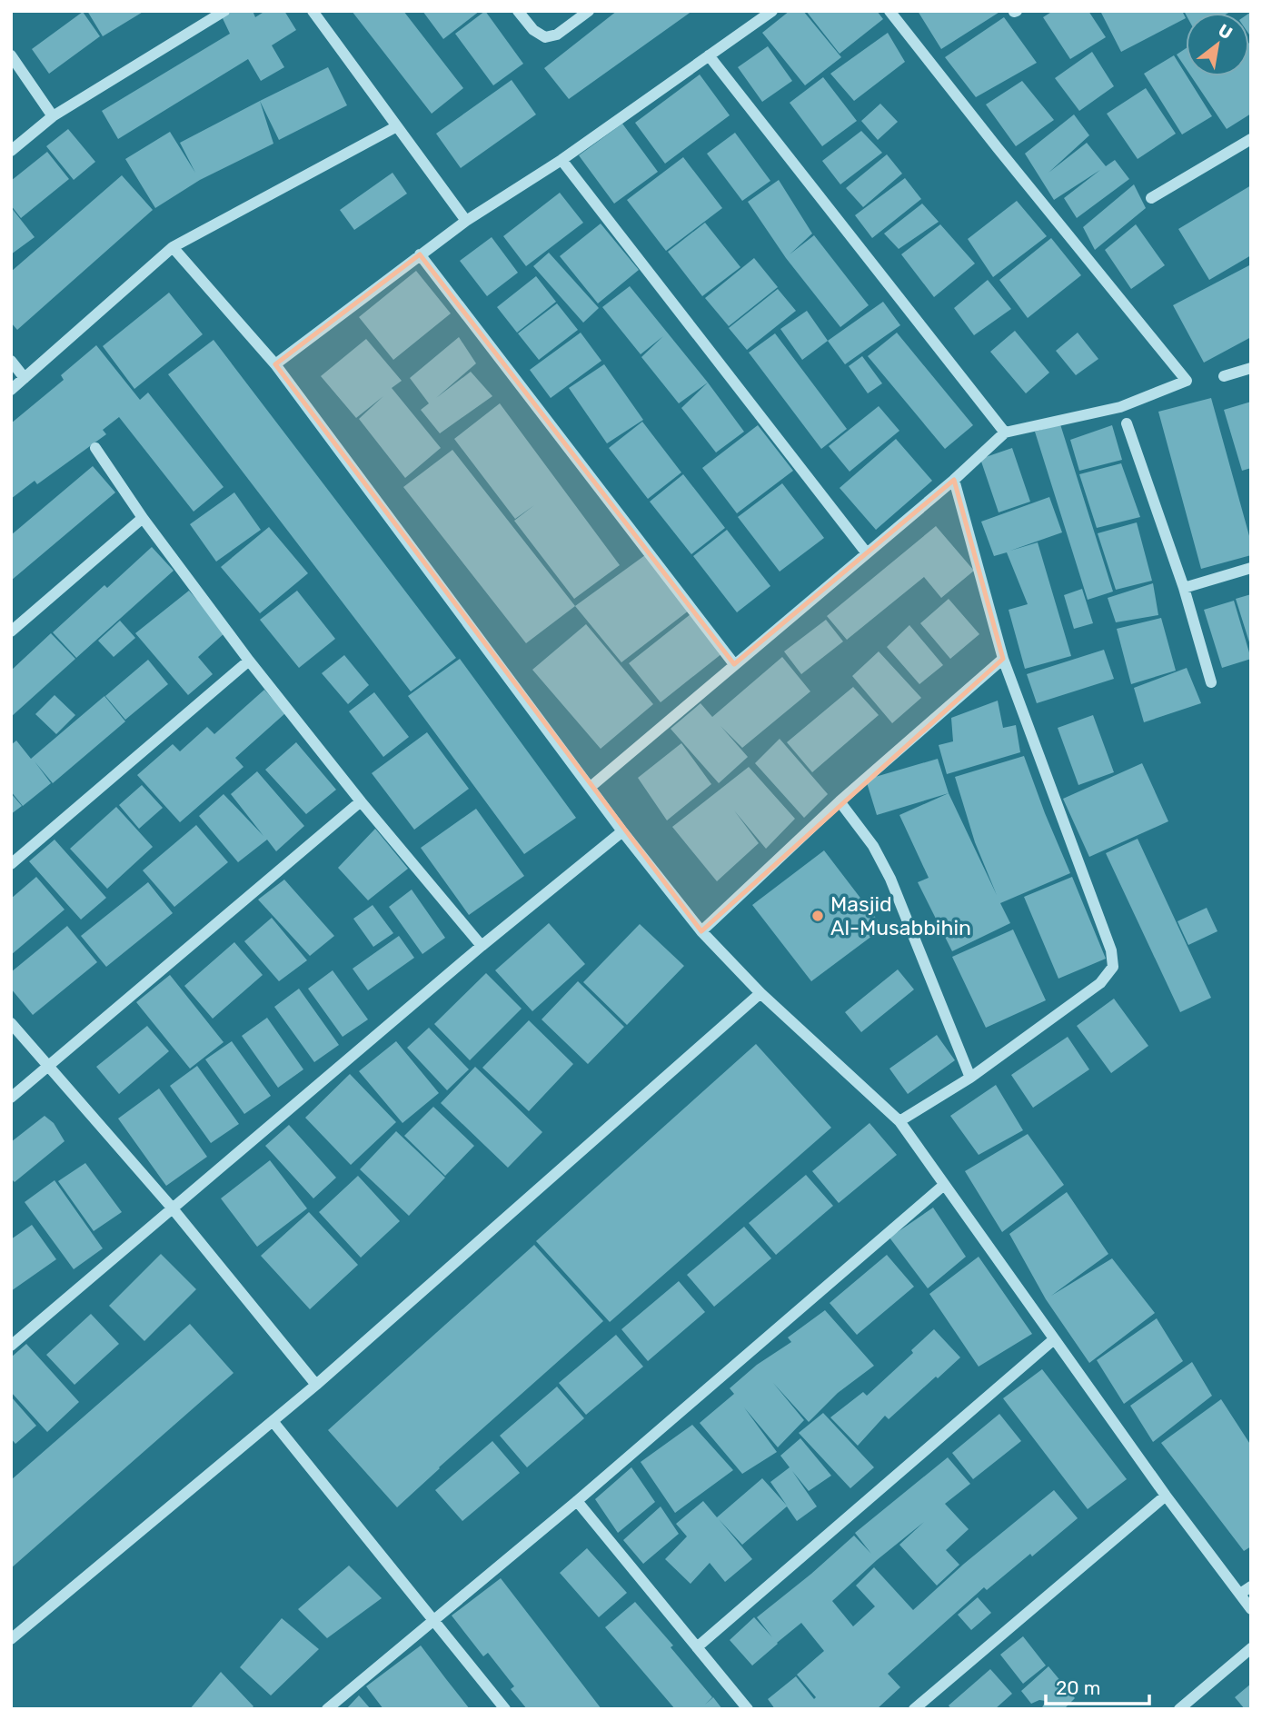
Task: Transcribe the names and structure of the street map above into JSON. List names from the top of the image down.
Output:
{
  "places": ["Masjid Al-Musabbihin"],
  "scale_bar": "20 m",
  "north": "top right"
}
